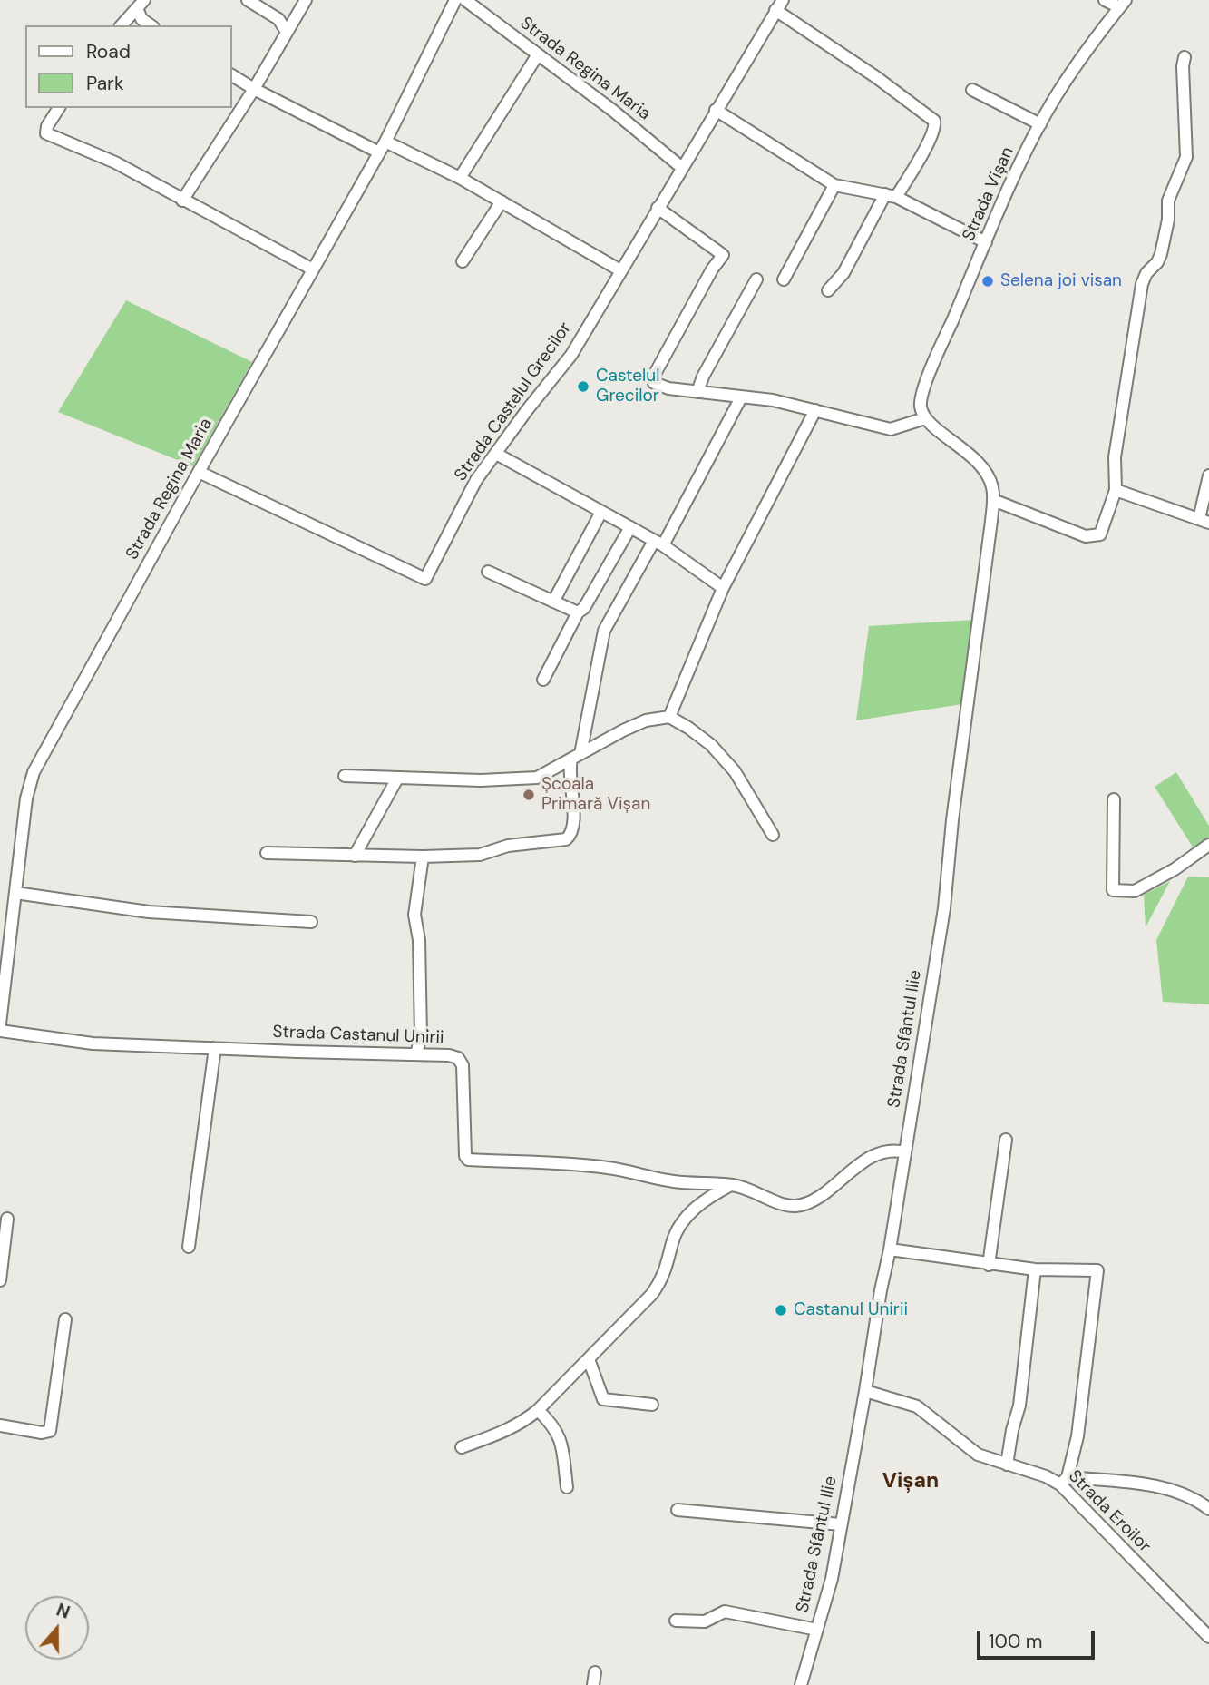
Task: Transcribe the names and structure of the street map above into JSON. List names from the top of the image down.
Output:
{
  "streets": {
    "street": [
      "Strada Regina Maria",
      "Strada Vișan",
      "Strada Castelul Grecilor",
      "Strada Castanul Unirii",
      "Strada Sfântul Ilie",
      "Strada Eroilor"
    ]
  },
  "crossings": [
    ["Strada Regina Maria", "Strada Castelul Grecilor"],
    ["Strada Vișan", "Strada Sfântul Ilie"],
    ["Strada Castanul Unirii", "Strada Sfântul Ilie"],
    ["Strada Sfântul Ilie", "Strada Eroilor"]
  ],
  "districts": ["Vișan"],
  "places": [
    "Selena joi visan",
    "Castelul Grecilor",
    "Școala Primară Vișan",
    "Castanul Unirii"
  ],
  "legend": ["Road", "Park"],
  "scale_bar": "100 m",
  "north": "top"
}
